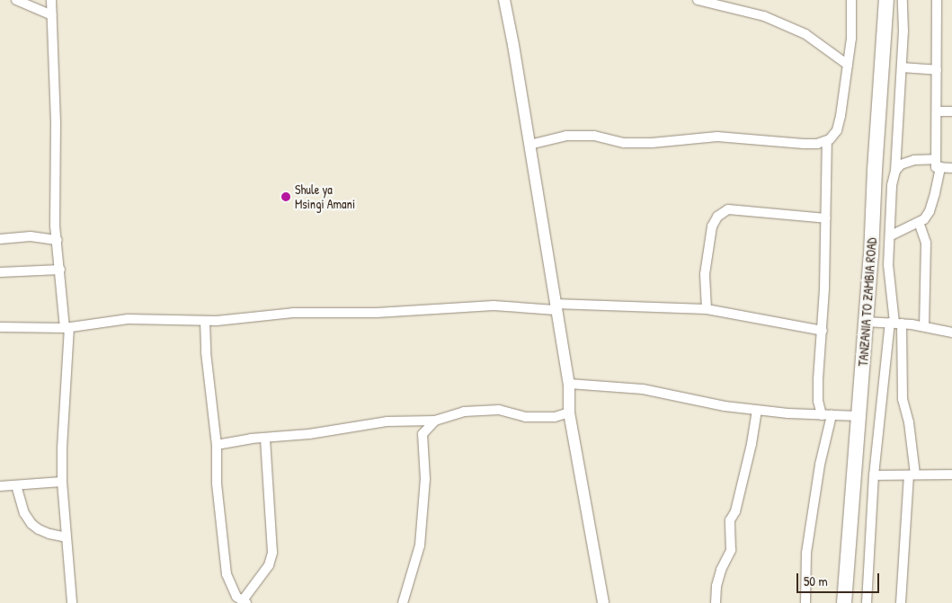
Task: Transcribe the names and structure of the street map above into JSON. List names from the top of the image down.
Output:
{
  "streets": {
    "highway": ["TANZANIA TO ZAMBIA ROAD"]
  },
  "places": ["Shule ya Msingi Amani"],
  "scale_bar": "50 m"
}
